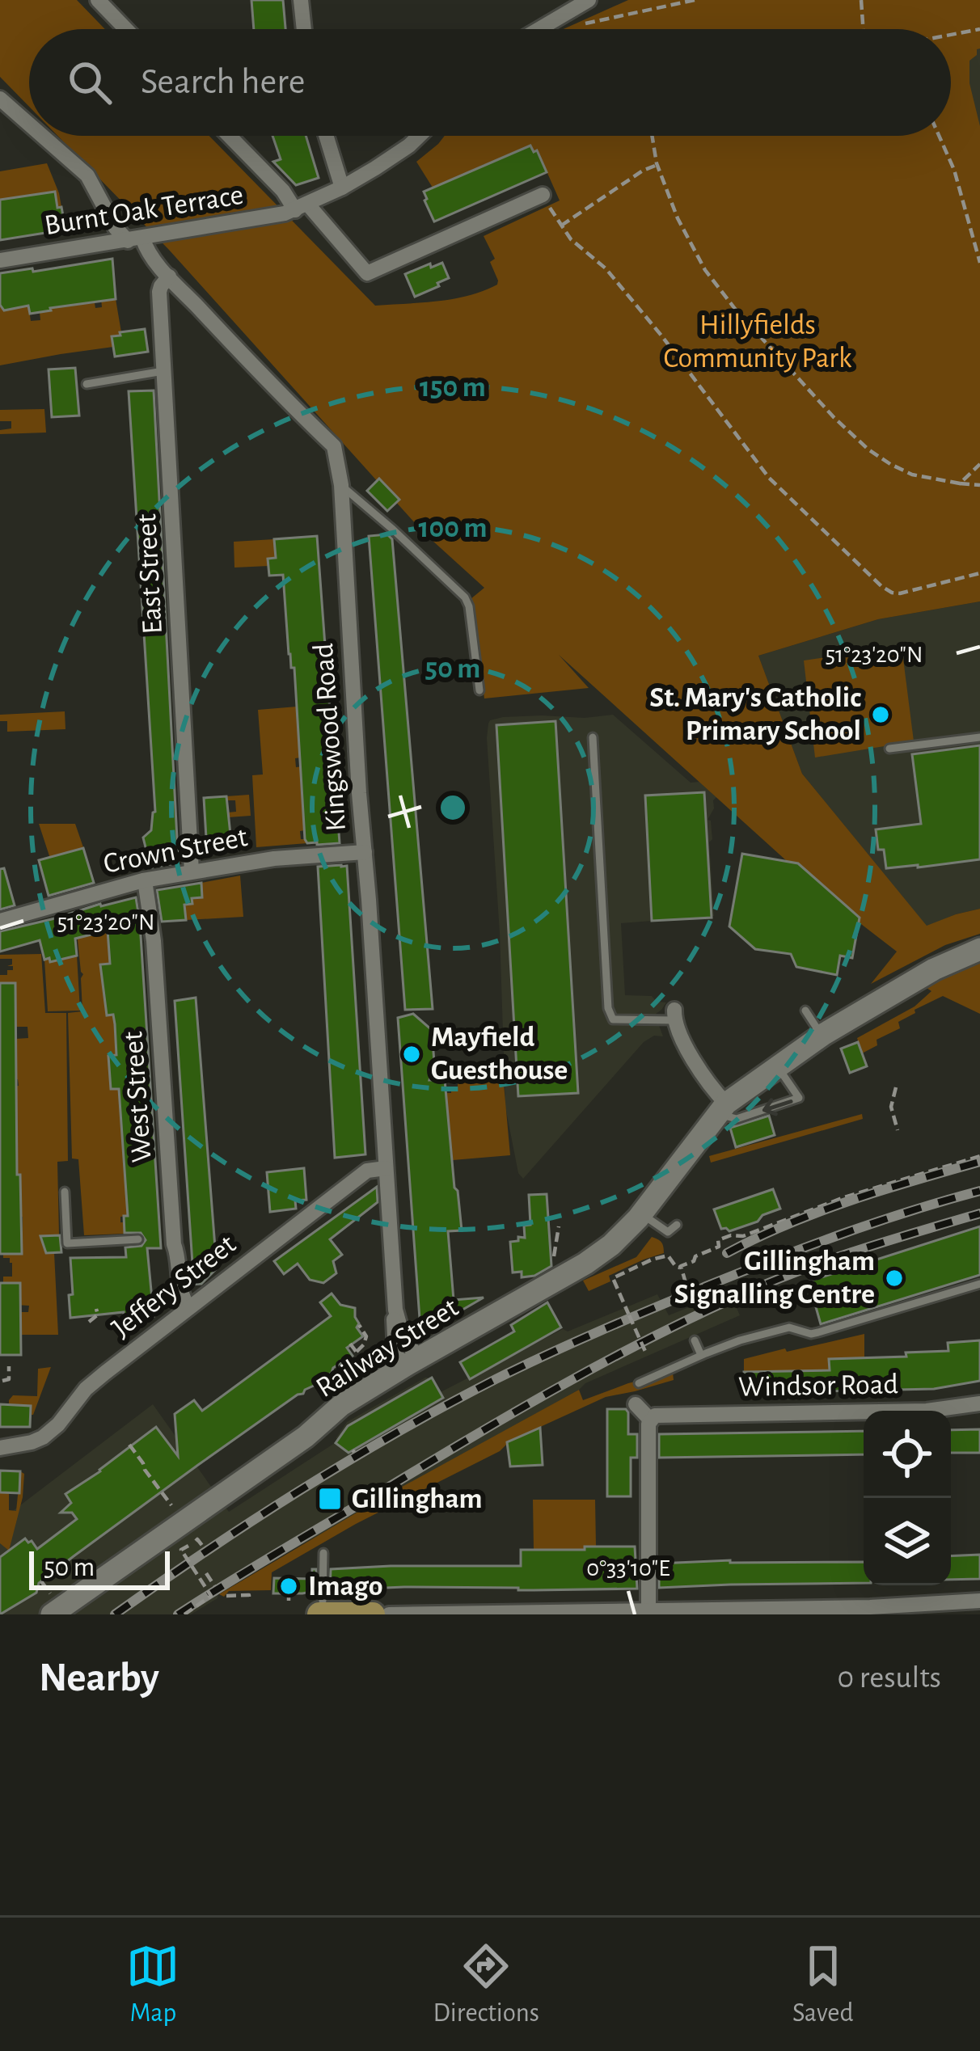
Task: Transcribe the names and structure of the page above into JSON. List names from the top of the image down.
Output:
{
  "streets": {
    "street": [
      "Burnt Oak Terrace",
      "East Street",
      "Kingswood Road",
      "Crown Street",
      "West Street",
      "Jeffery Street",
      "Railway Street",
      "Windsor Road"
    ]
  },
  "crossings": [
    ["Burnt Oak Terrace", "Kingswood Road"],
    ["East Street", "Kingswood Road"],
    ["East Street", "Crown Street"],
    ["Kingswood Road", "Crown Street"],
    ["Kingswood Road", "Jeffery Street"],
    ["Kingswood Road", "Railway Street"],
    ["Crown Street", "West Street"],
    ["West Street", "Jeffery Street"]
  ],
  "parks": ["Hillyfields Community Park"],
  "places": {
    "other": [
      "St. Mary's Catholic Primary School",
      "Mayfield Guesthouse",
      "Gillingham Signalling Centre",
      "Imago"
    ],
    "transit": ["Gillingham"]
  },
  "scale_bar": "50 m",
  "page": {
    "search": "Search here",
    "scale": "50 m",
    "heading": ["Nearby", "0 results"],
    "nav": ["Map", "Directions", "Saved"]
  },
  "coordinates": ["51°23'20\"N", "0°33'10\"E"],
  "rings": ["150 m", "100 m", "50 m"]
}
